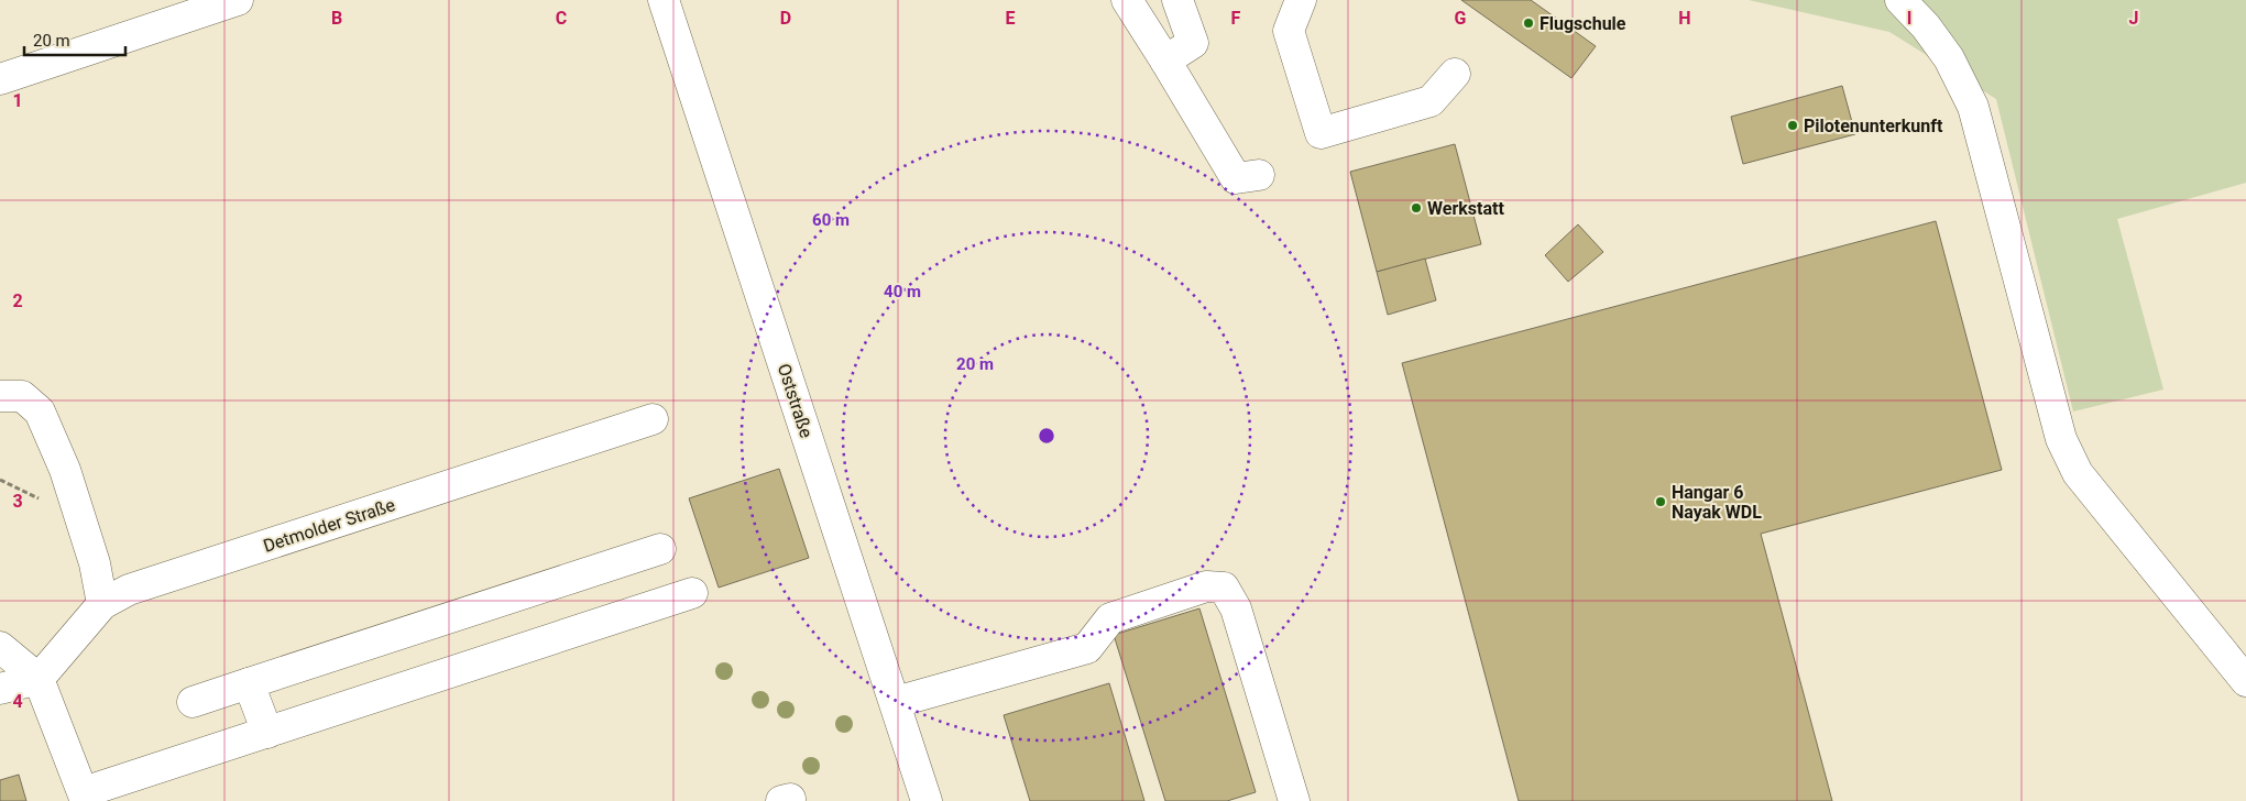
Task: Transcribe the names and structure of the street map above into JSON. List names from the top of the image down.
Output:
{
  "streets": {
    "lane": ["Oststraße", "Detmolder Straße"]
  },
  "places": [
    "Flugschule",
    "Pilotenunterkunft",
    "Werkstatt",
    "Hangar 6 Nayak WDL"
  ],
  "scale_bar": "20 m",
  "grid": {
    "columns": [
      "B",
      "C",
      "D",
      "E",
      "F",
      "G",
      "H",
      "I",
      "J"
    ],
    "rows": [
      "1",
      "2",
      "3",
      "4"
    ]
  },
  "rings": ["60 m", "40 m", "20 m"]
}
